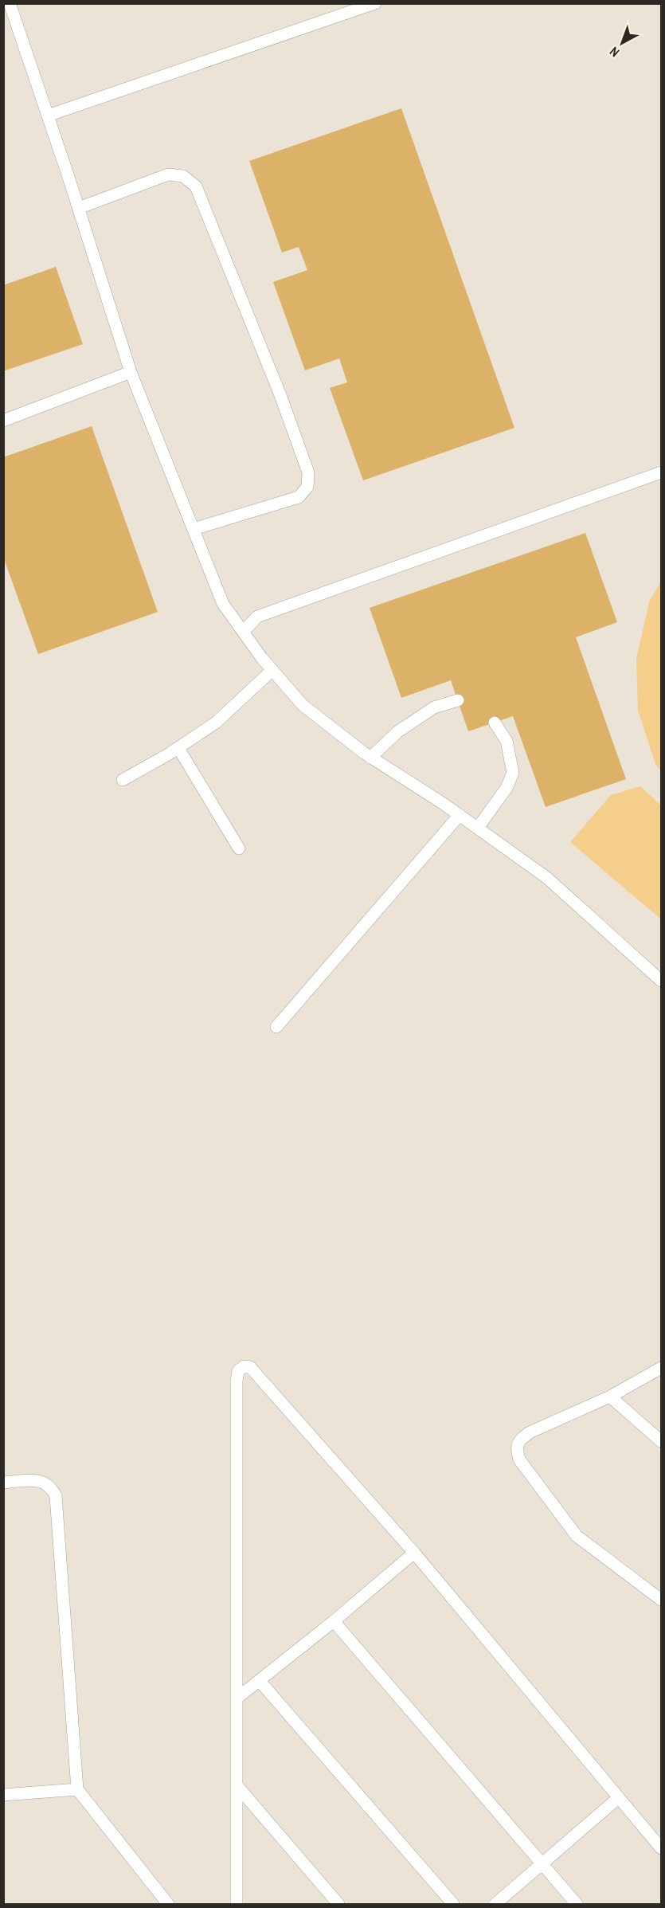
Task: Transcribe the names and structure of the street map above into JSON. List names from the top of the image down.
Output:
{
  "north": "bottom left"
}
